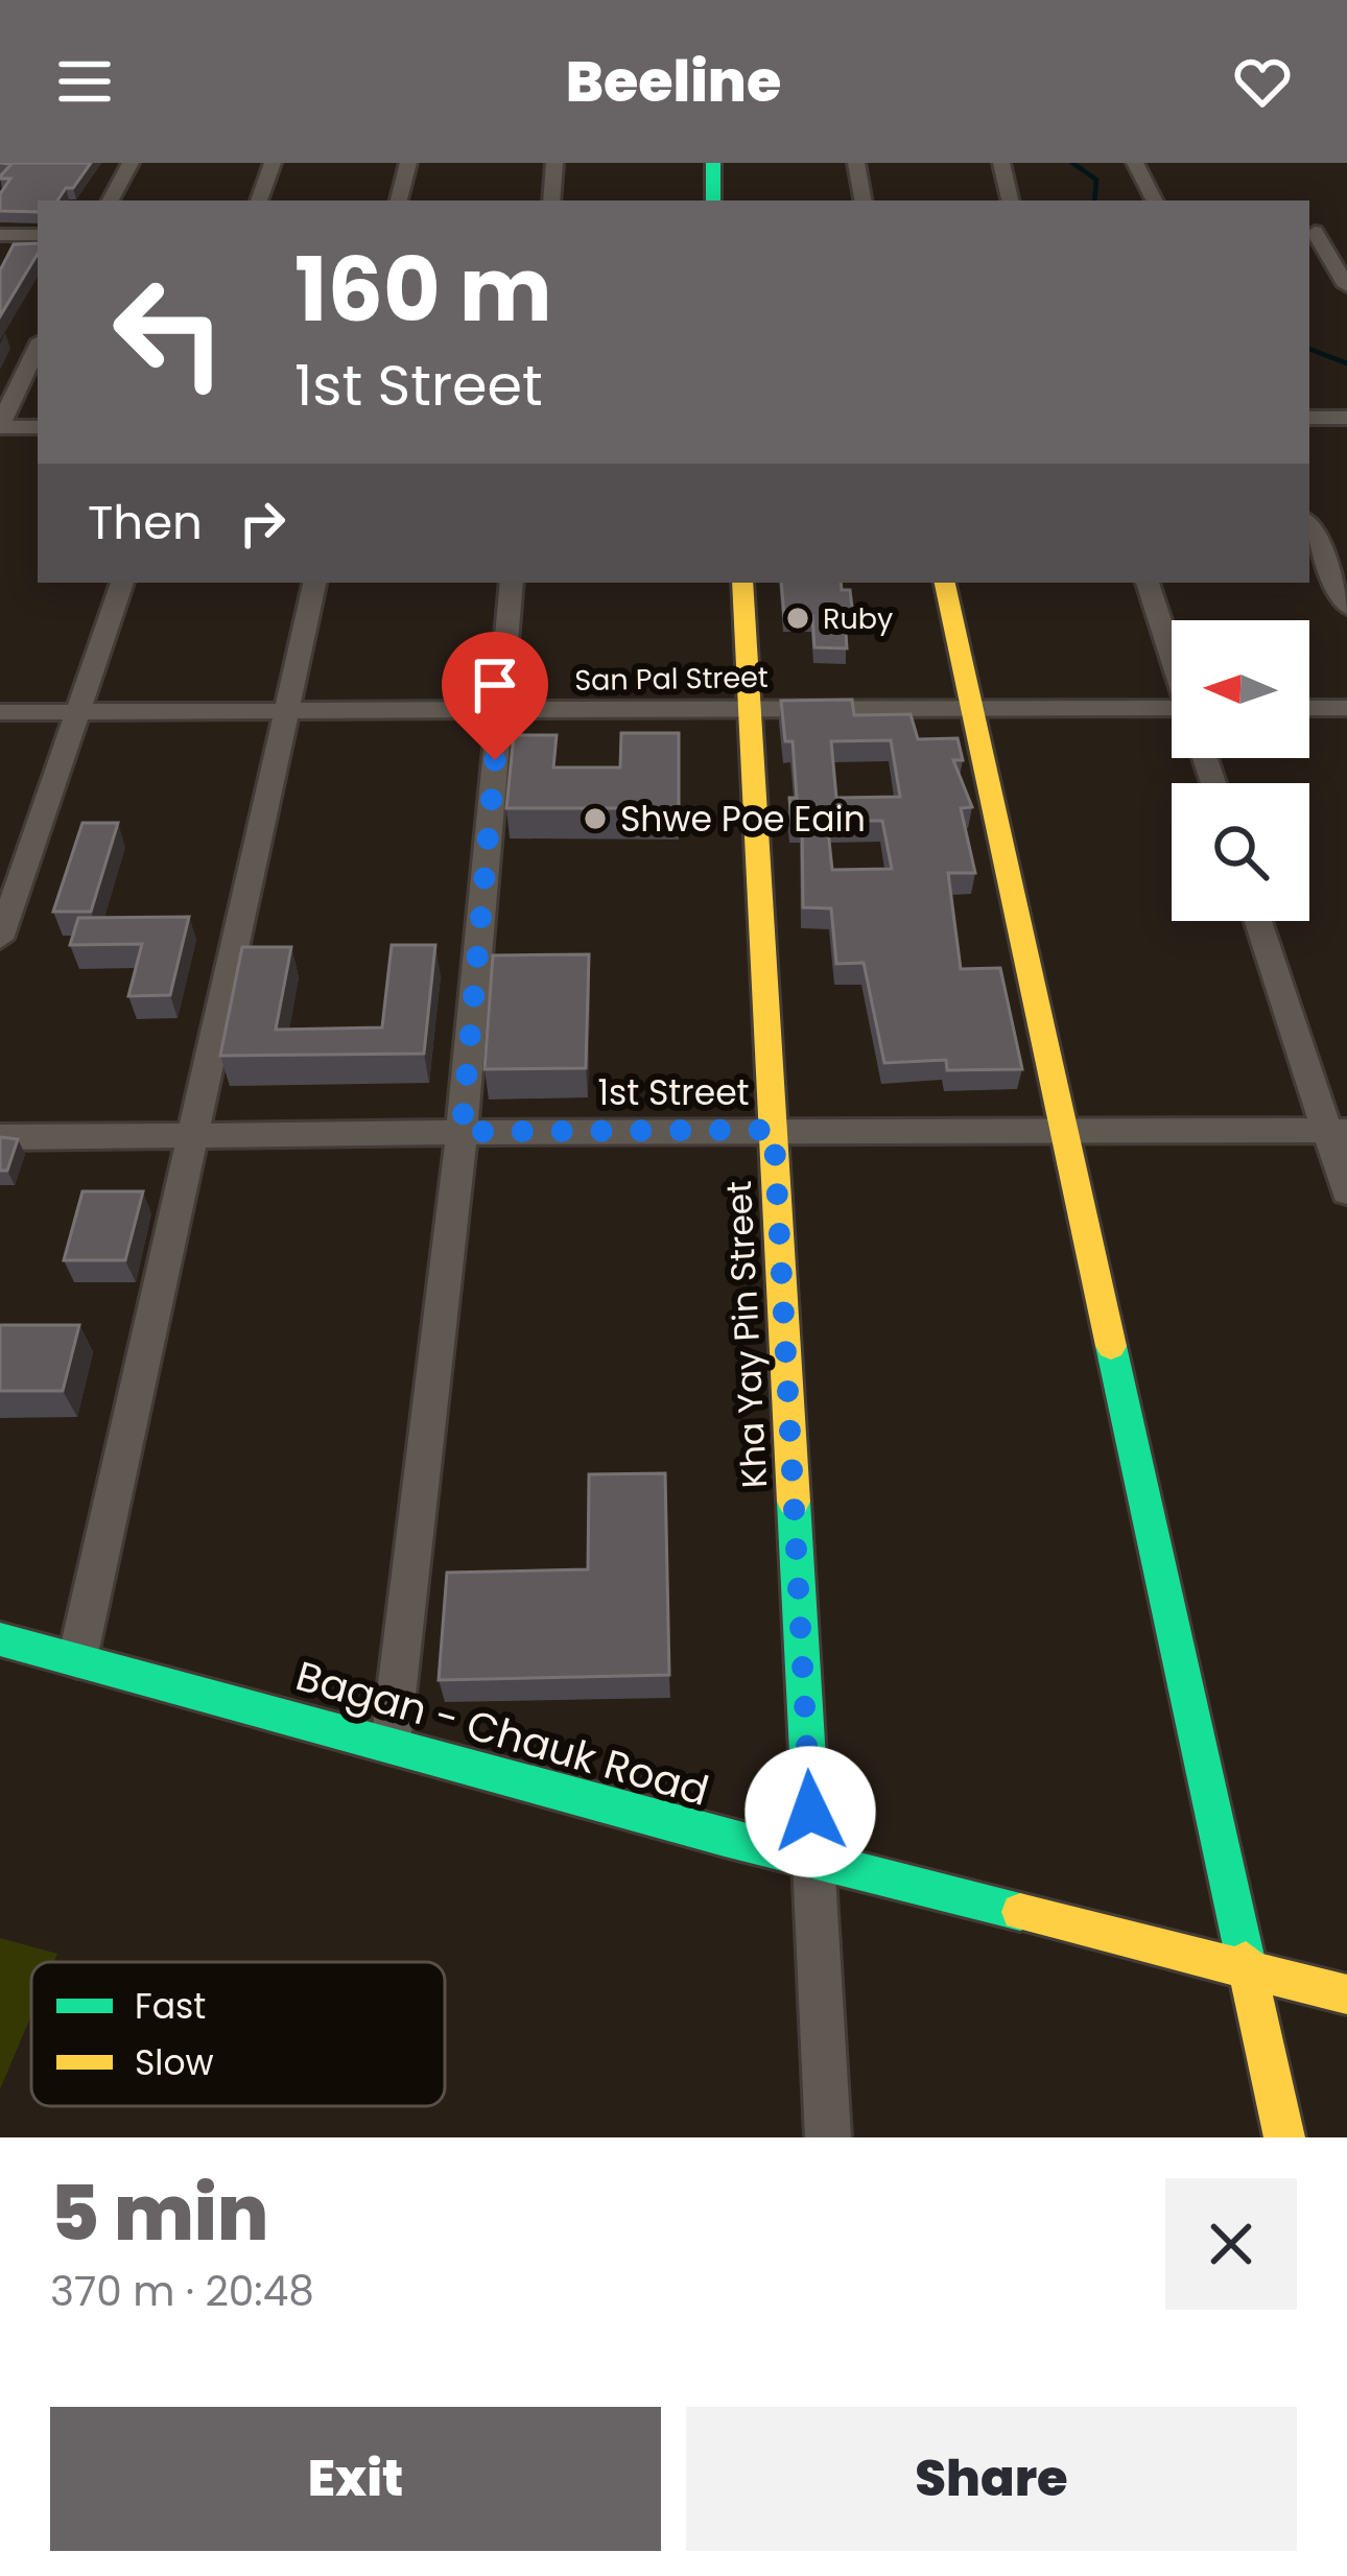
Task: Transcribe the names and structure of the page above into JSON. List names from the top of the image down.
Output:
{
  "streets": {
    "street": [
      "San Pal Street",
      "1st Street",
      "Kha Yay Pin Street",
      "Bagan - Chauk Road"
    ]
  },
  "crossings": [
    ["San Pal Street", "Kha Yay Pin Street"],
    ["1st Street", "Kha Yay Pin Street"],
    ["Kha Yay Pin Street", "Bagan - Chauk Road"]
  ],
  "places": ["Ruby", "Shwe Poe Eain"],
  "legend": ["Fast", "Slow"],
  "north": "left",
  "page": {
    "header": "Beeline",
    "turn": ["160 m", "1st Street"],
    "then": "Then",
    "heading": ["5 min", "370 m · 20:48"],
    "buttons": ["Exit", "Share"]
  }
}
